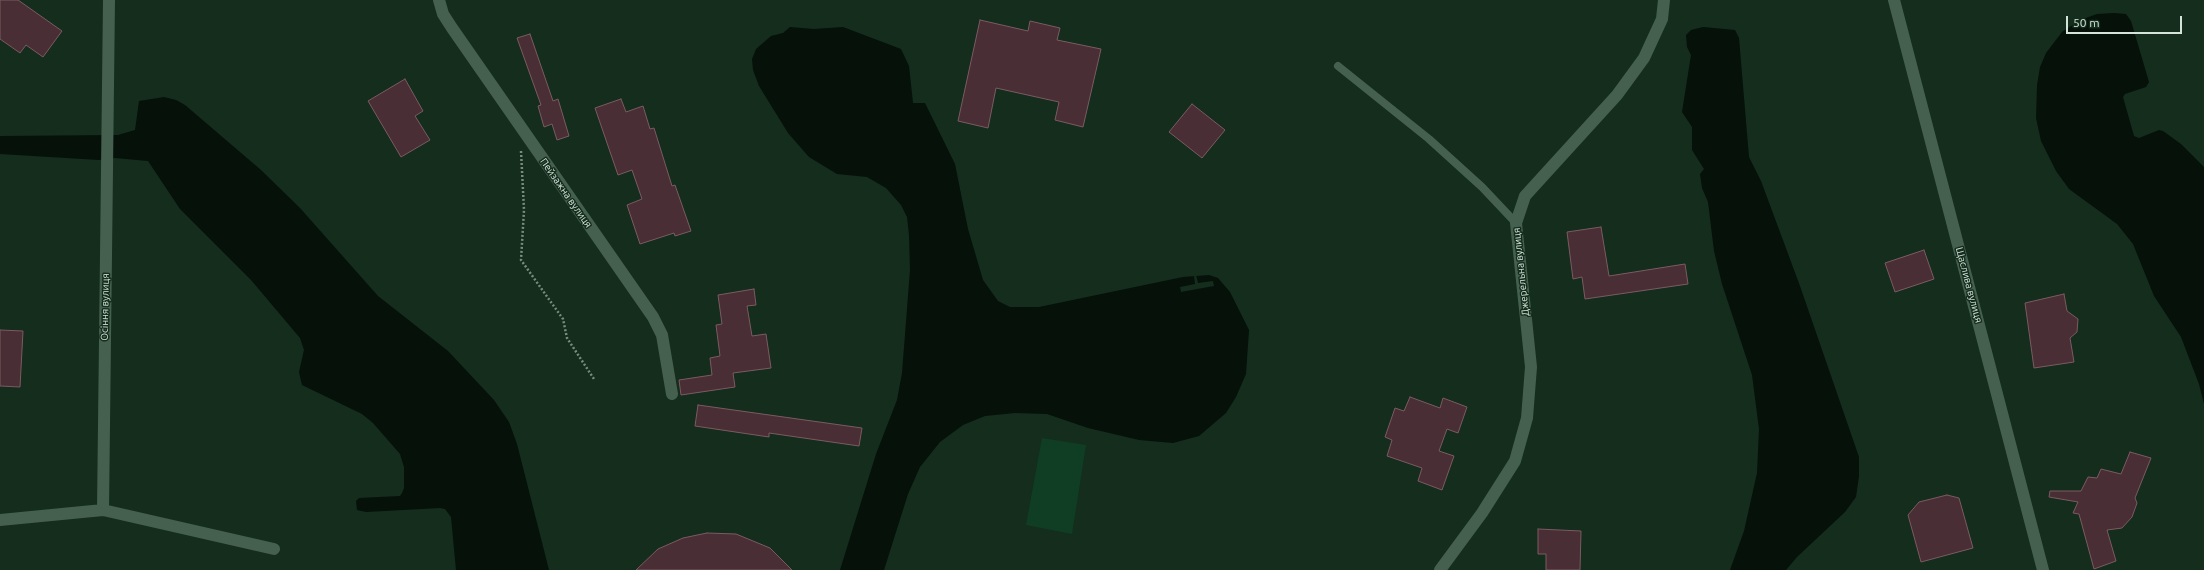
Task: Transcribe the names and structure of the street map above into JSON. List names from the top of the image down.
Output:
{
  "streets": {
    "street": [
      "Пейзажна вулиця",
      "Джерельна вулиця",
      "Щаслива вулиця",
      "Осіння вулиця"
    ]
  },
  "scale_bar": "50 m"
}
